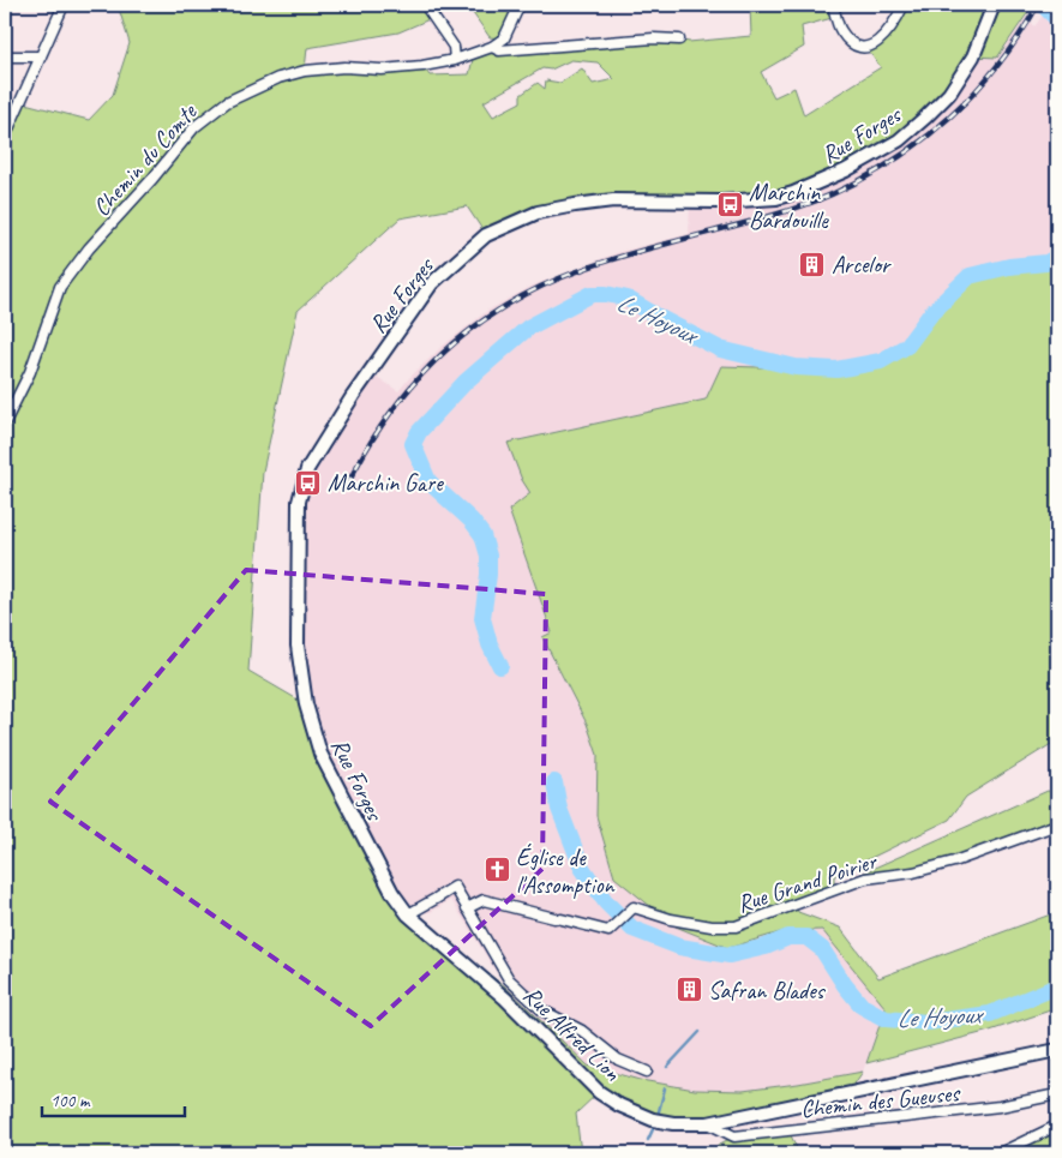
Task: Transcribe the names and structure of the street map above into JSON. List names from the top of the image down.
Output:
{
  "streets": {
    "main road": ["Rue Forges", "Rue Alfred Lion"],
    "street": ["Chemin du Comte", "Rue Grand Poirier", "Chemin des Gueuses"]
  },
  "crossings": [
    ["Rue Forges", "Rue Alfred Lion"],
    ["Rue Grand Poirier", "Rue Alfred Lion"],
    ["Rue Alfred Lion", "Chemin des Gueuses"]
  ],
  "water": ["Le Hoyoux"],
  "places": {
    "bus stop": ["Marchin Bardouille", "Marchin Gare"],
    "building": ["Arcelor", "Safran Blades"],
    "church": ["Église de l'Assomption"]
  },
  "scale_bar": "100 m"
}
